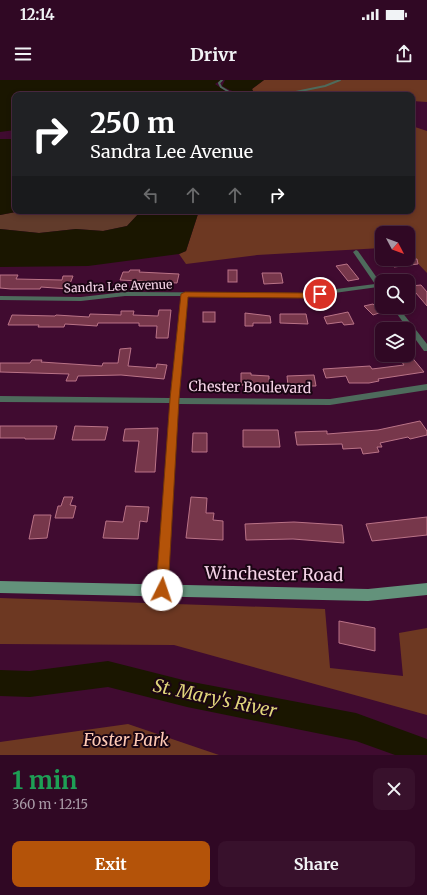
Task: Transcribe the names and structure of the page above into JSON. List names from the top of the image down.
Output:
{
  "streets": {
    "street": ["Sandra Lee Avenue", "Chester Boulevard", "Winchester Road"]
  },
  "water": ["St. Mary's River"],
  "parks": ["Foster Park"],
  "north": "bottom right",
  "page": {
    "status": "12:14",
    "header": "Drivr",
    "turn": ["250 m", "Sandra Lee Avenue"],
    "heading": ["1 min", "360 m · 12:15"],
    "buttons": ["Exit", "Share"]
  }
}
